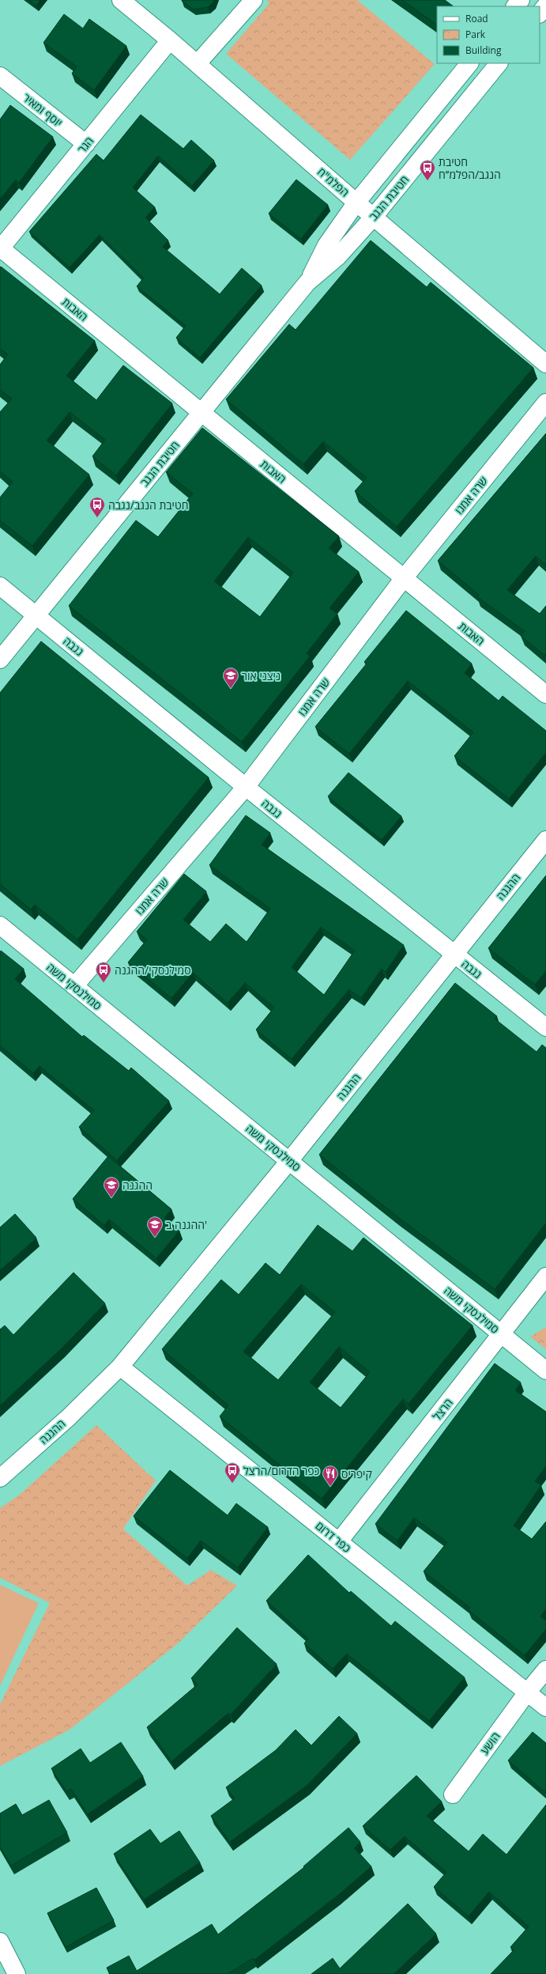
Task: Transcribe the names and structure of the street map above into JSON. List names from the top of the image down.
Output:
{
  "streets": {
    "street": [
      "יוסף ומאיר",
      "הגר",
      "הפלמ\"ח",
      "חטיבת הנגב",
      "האבות",
      "שרה אמנו",
      "נגבה",
      "ההגנה",
      "סמילנסקי משה",
      "הרצל",
      "כפר דרום",
      "הושע"
    ]
  },
  "crossings": [
    ["יוסף ומאיר", "הגר"],
    ["הגר", "הפלמ\"ח"],
    ["הגר", "האבות"],
    ["הפלמ\"ח", "חטיבת הנגב"],
    ["חטיבת הנגב", "האבות"],
    ["חטיבת הנגב", "נגבה"],
    ["האבות", "שרה אמנו"],
    ["שרה אמנו", "נגבה"],
    ["שרה אמנו", "סמילנסקי משה"],
    ["נגבה", "ההגנה"],
    ["ההגנה", "סמילנסקי משה"],
    ["ההגנה", "כפר דרום"],
    ["סמילנסקי משה", "הרצל"],
    ["הרצל", "כפר דרום"],
    ["כפר דרום", "הושע"]
  ],
  "places": {
    "bus stop": [
      "חטיבת הנגב/הפלמ״ח",
      "חטיבת הנגב/נגבה",
      "סמילנסקי/ההגנה",
      "כפר הדרום/הרצל"
    ],
    "school or university": ["ניצני אור", "ההגנה", "ההגנה ב'"],
    "restaurant": ["קיפריס"]
  },
  "legend": ["Road", "Park", "Building"]
}
